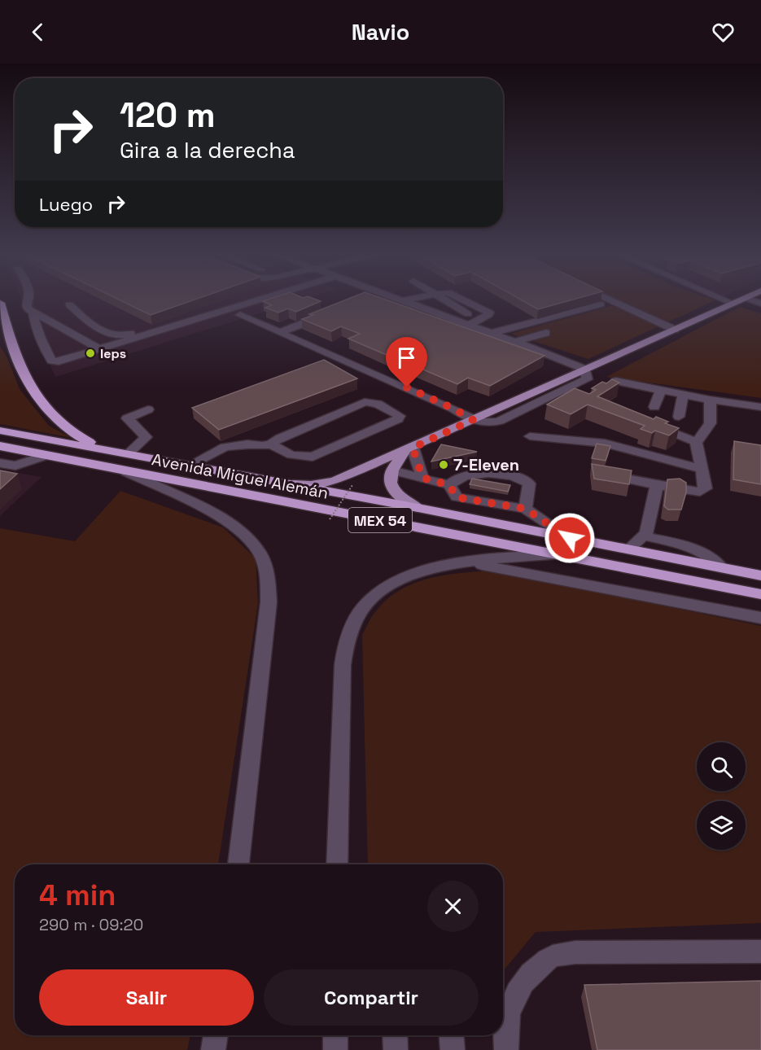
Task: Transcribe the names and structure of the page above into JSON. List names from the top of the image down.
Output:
{
  "streets": {
    "highway": ["Avenida Miguel Alemán", "MEX 54"]
  },
  "places": ["Ieps", "7-Eleven"],
  "page": {
    "header": "Navio",
    "turn": ["120 m", "Gira a la derecha"],
    "then": "Luego",
    "heading": ["4 min", "290 m · 09:20"],
    "buttons": ["Salir", "Compartir"]
  }
}
